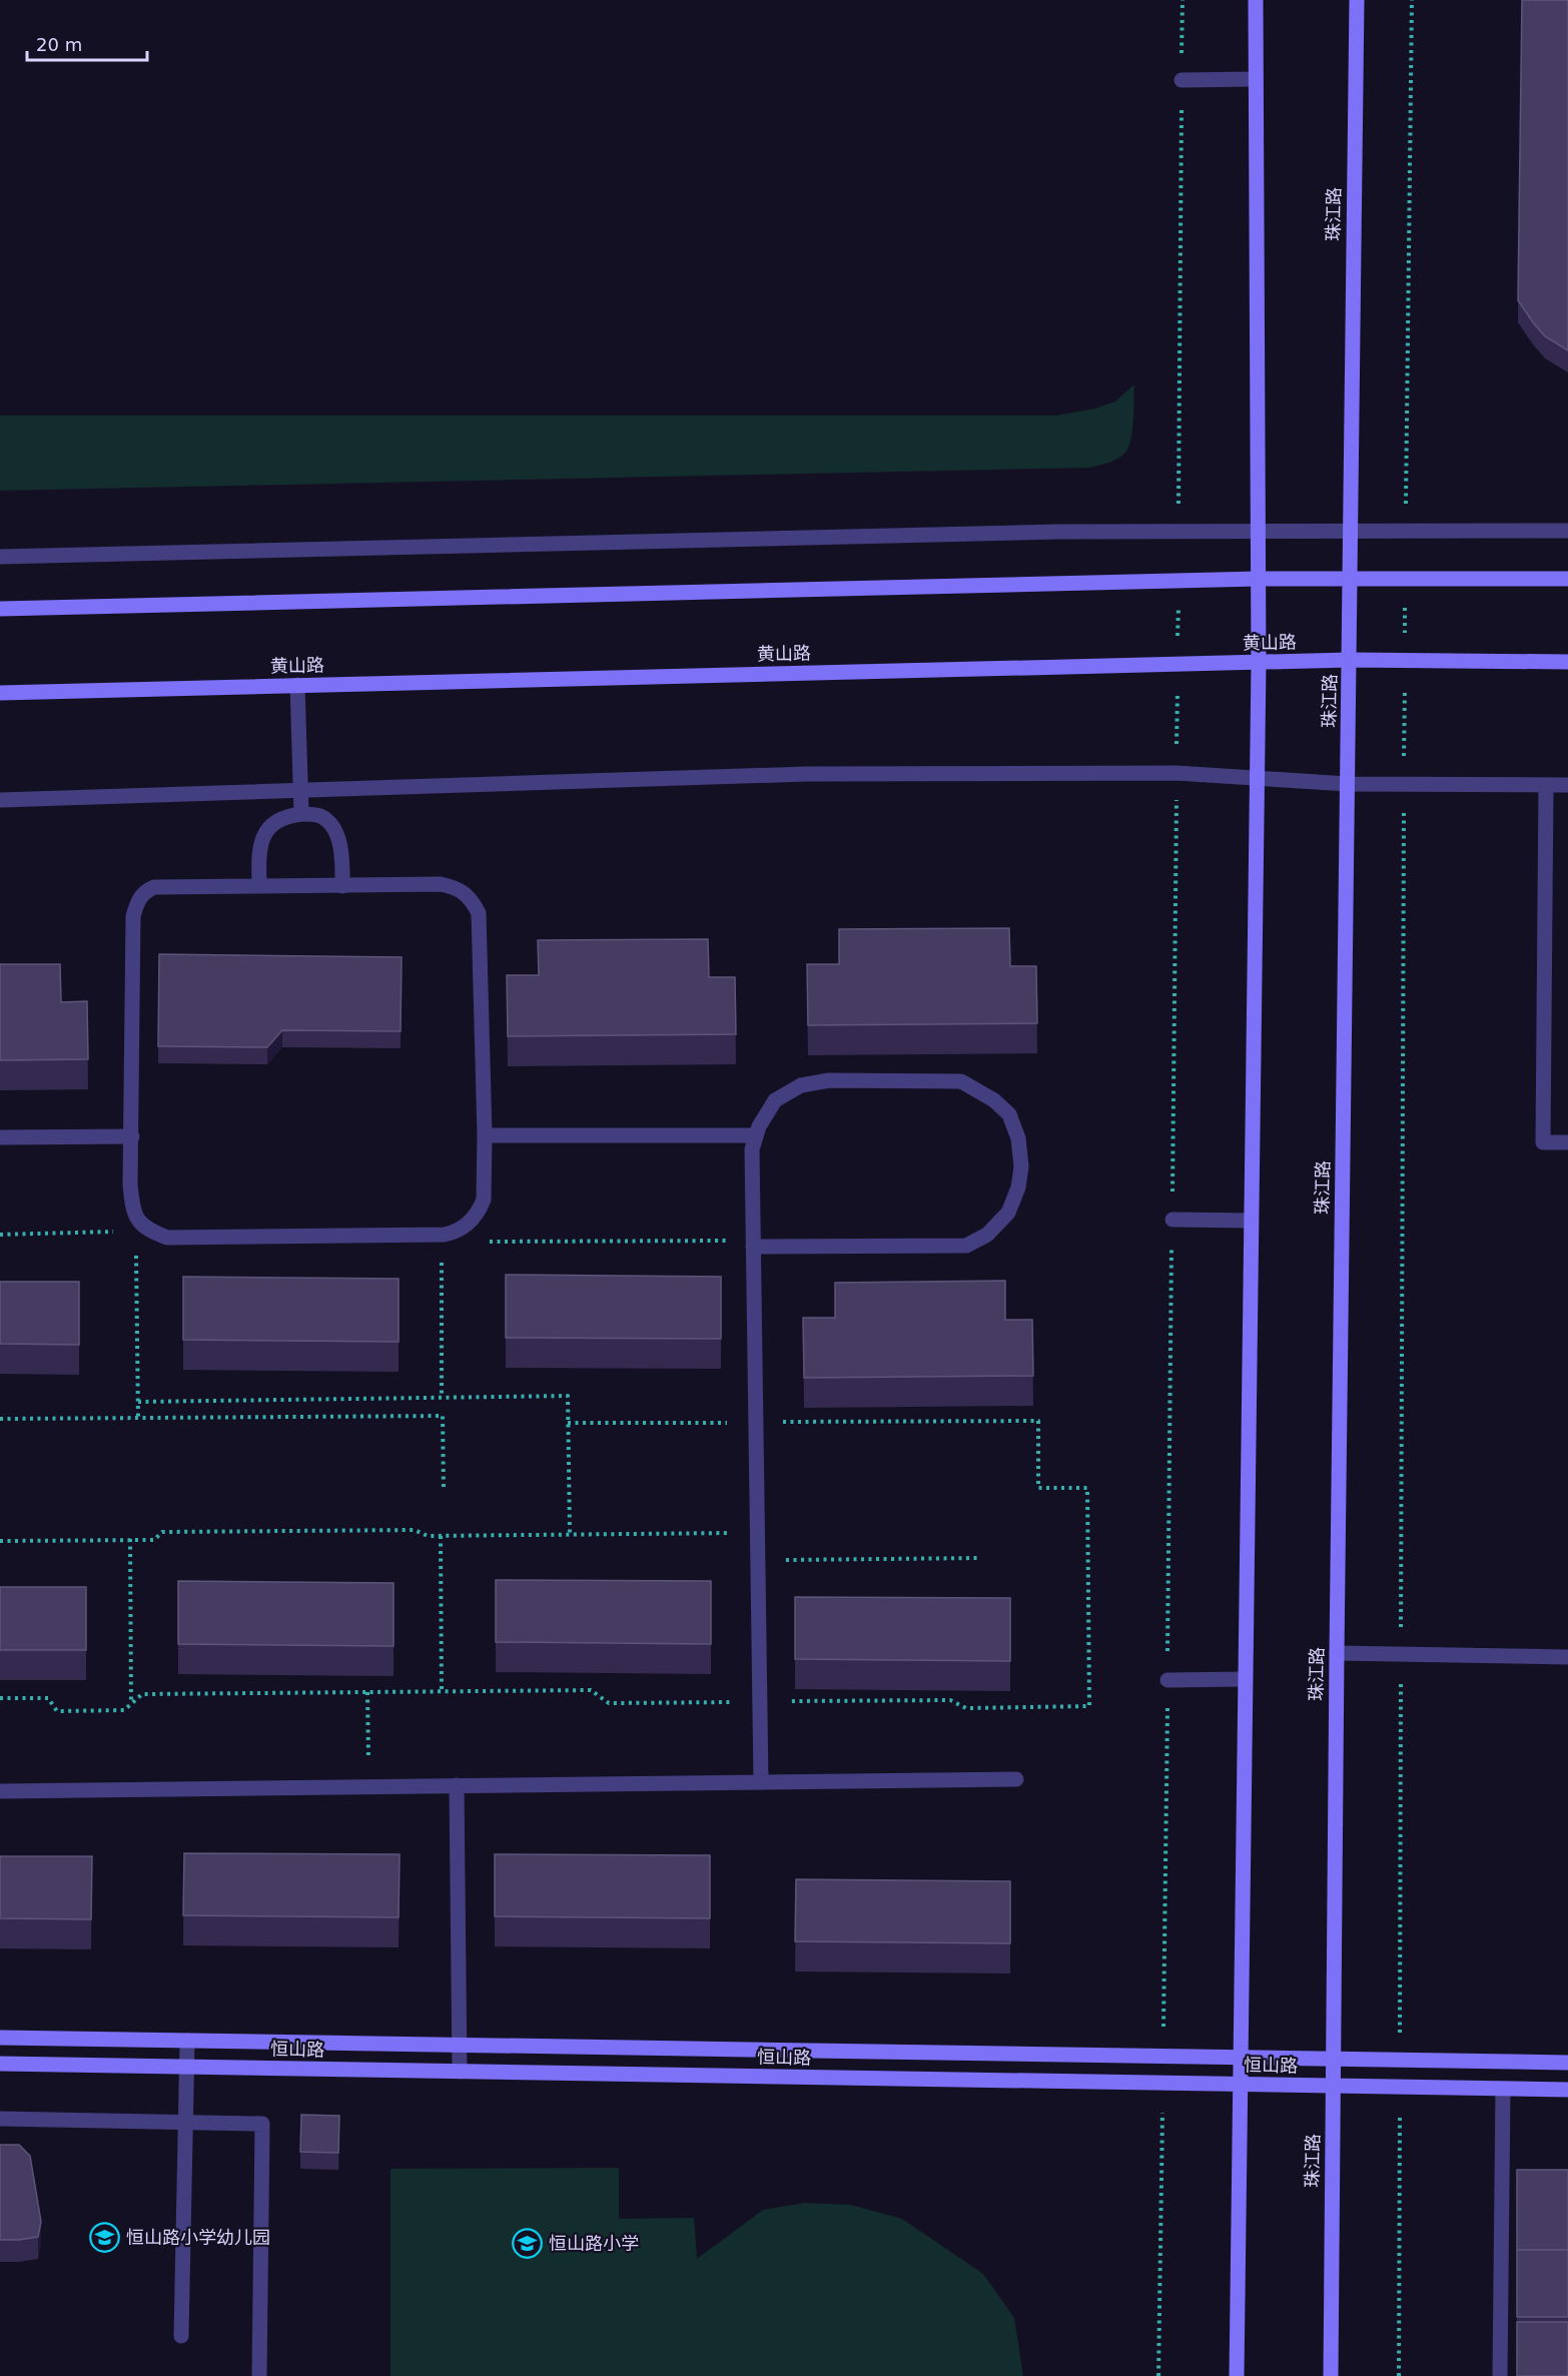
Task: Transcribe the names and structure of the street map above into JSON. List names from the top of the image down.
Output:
{
  "streets": {
    "street": ["珠江路", "黄山路", "恒山路"]
  },
  "crossings": [
    ["珠江路", "黄山路"],
    ["珠江路", "恒山路"]
  ],
  "places": {
    "school or university": ["恒山路小学幼儿园", "恒山路小学"]
  },
  "scale_bar": "20 m"
}
